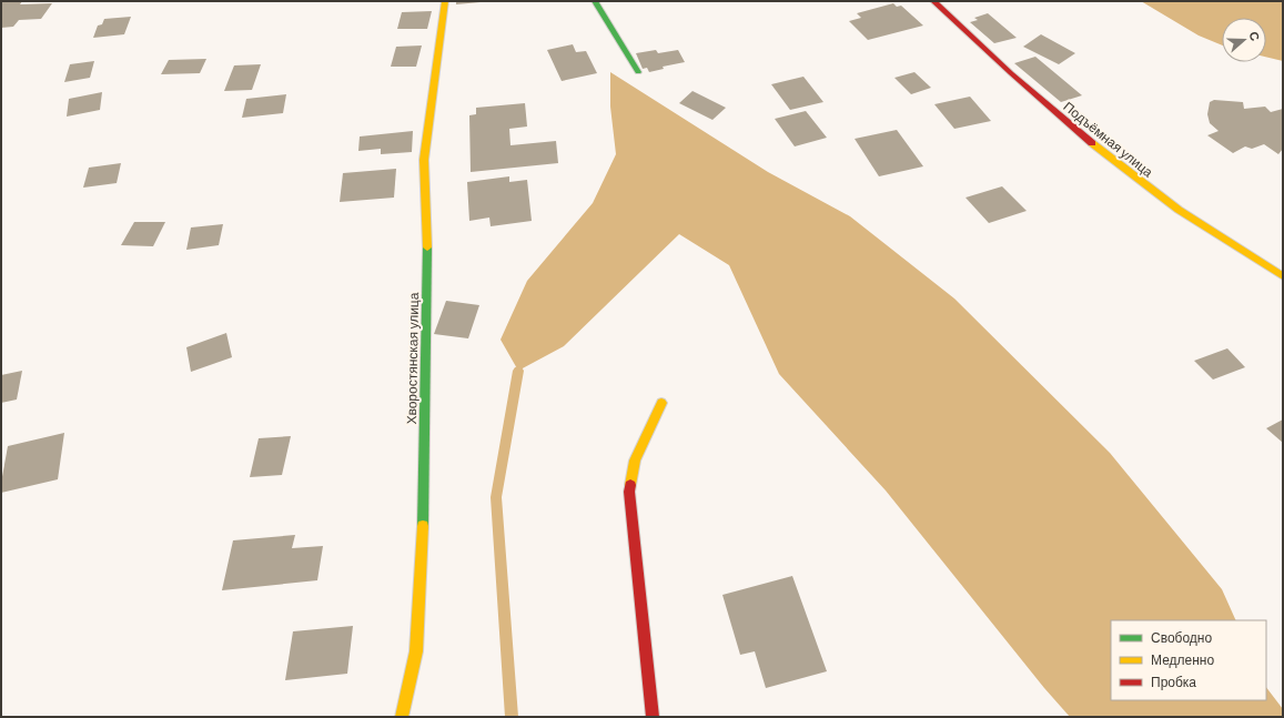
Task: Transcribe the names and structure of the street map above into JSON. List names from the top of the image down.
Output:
{
  "streets": {
    "street": ["Подъёмная улица", "Хворостянская улица"]
  },
  "legend": ["Свободно", "Медленно", "Пробка"],
  "north": "right"
}
